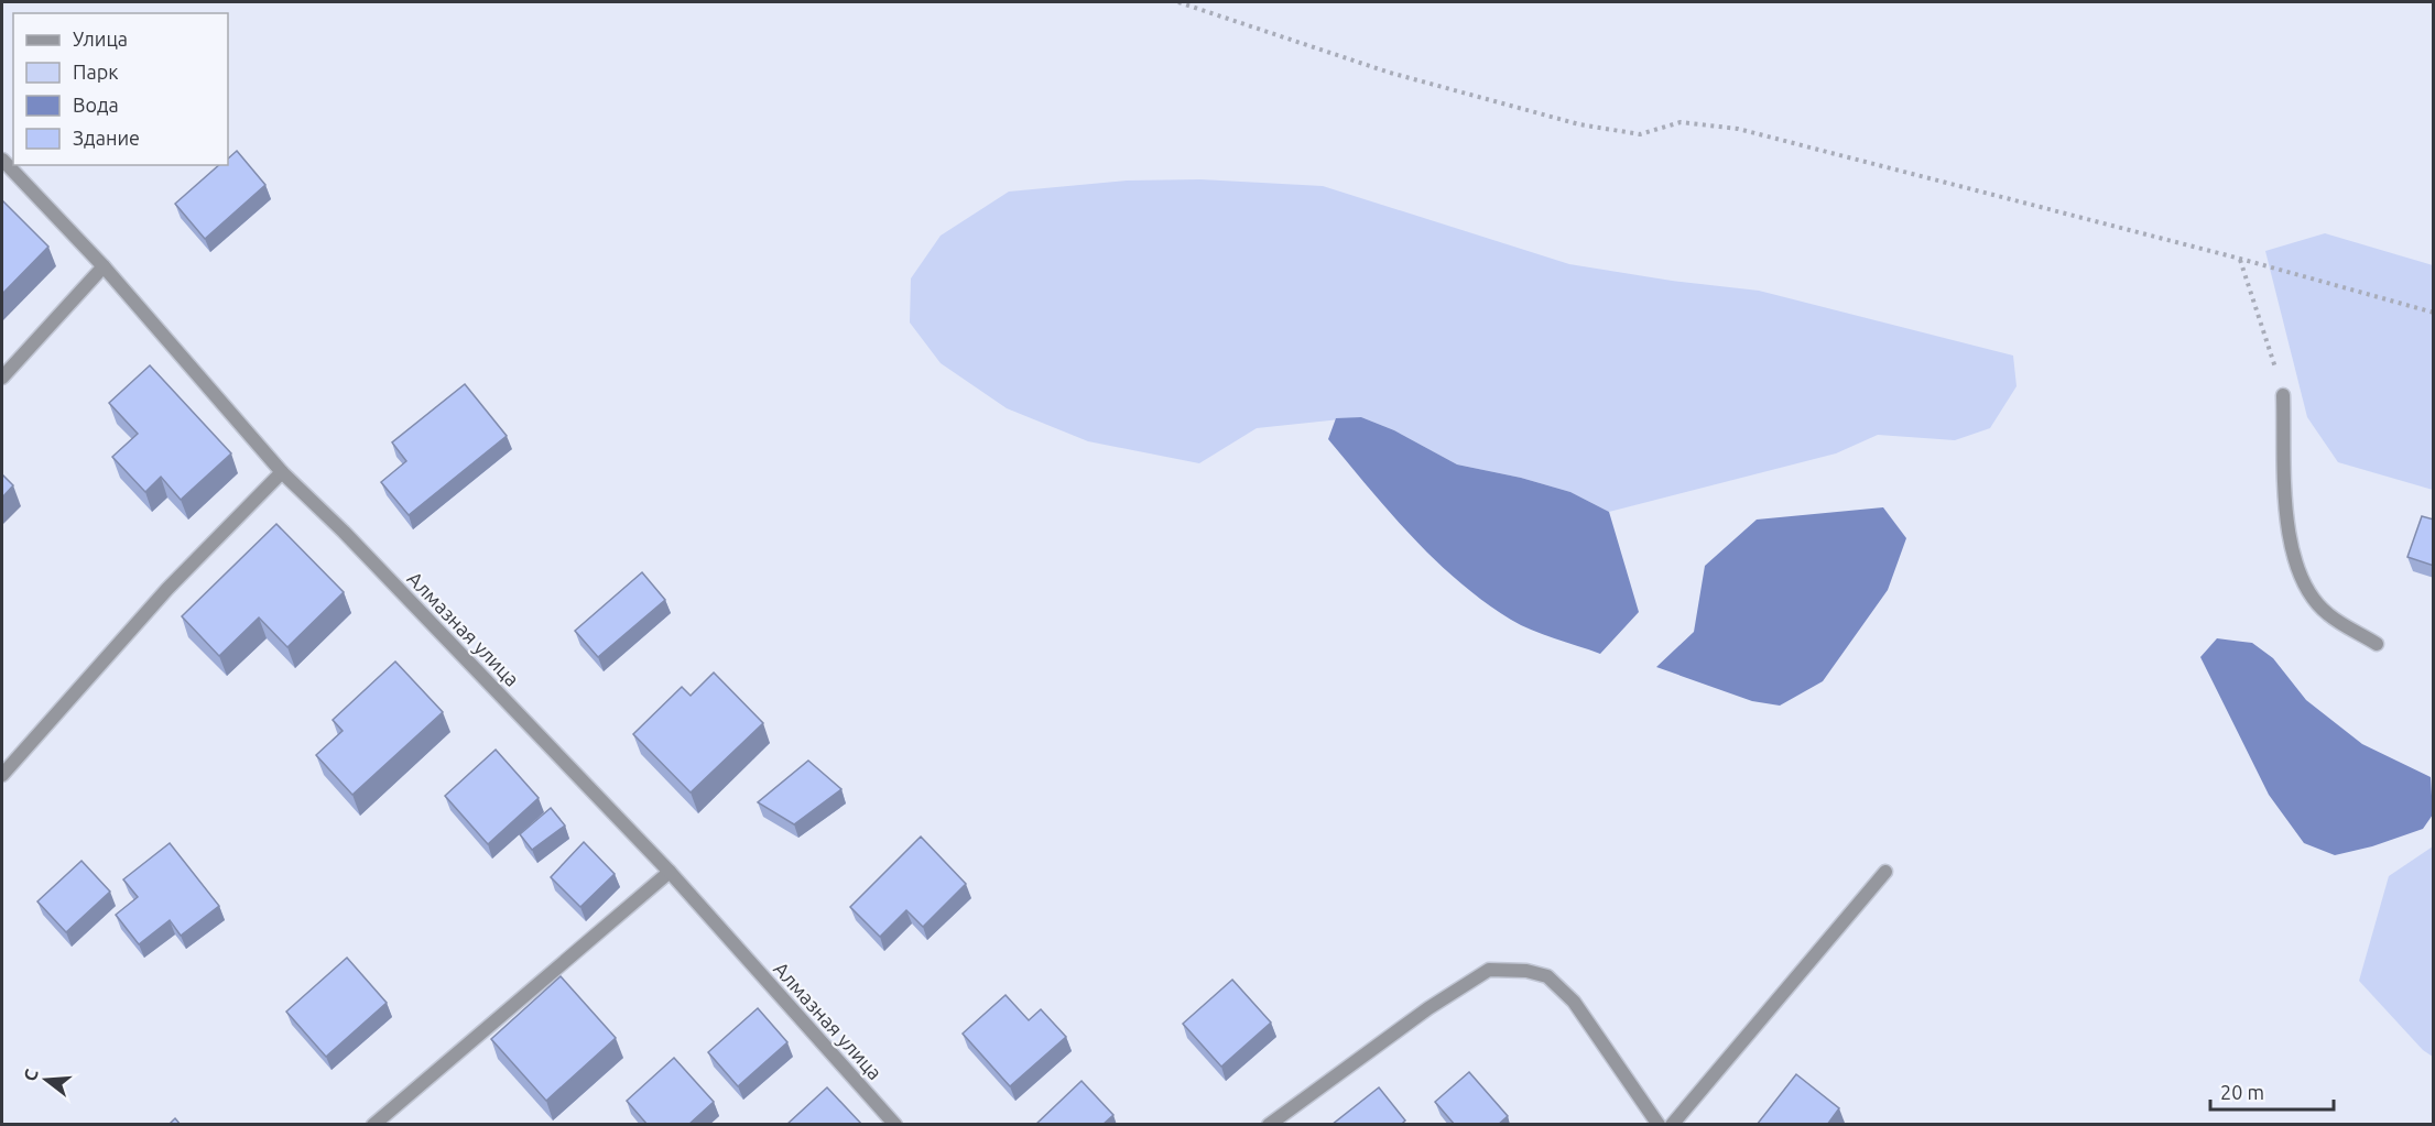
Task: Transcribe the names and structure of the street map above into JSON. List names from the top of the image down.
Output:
{
  "streets": {
    "street": ["Алмазная улица"]
  },
  "legend": [
    "Улица",
    "Парк",
    "Вода",
    "Здание"
  ],
  "scale_bar": "20 m",
  "north": "left"
}
